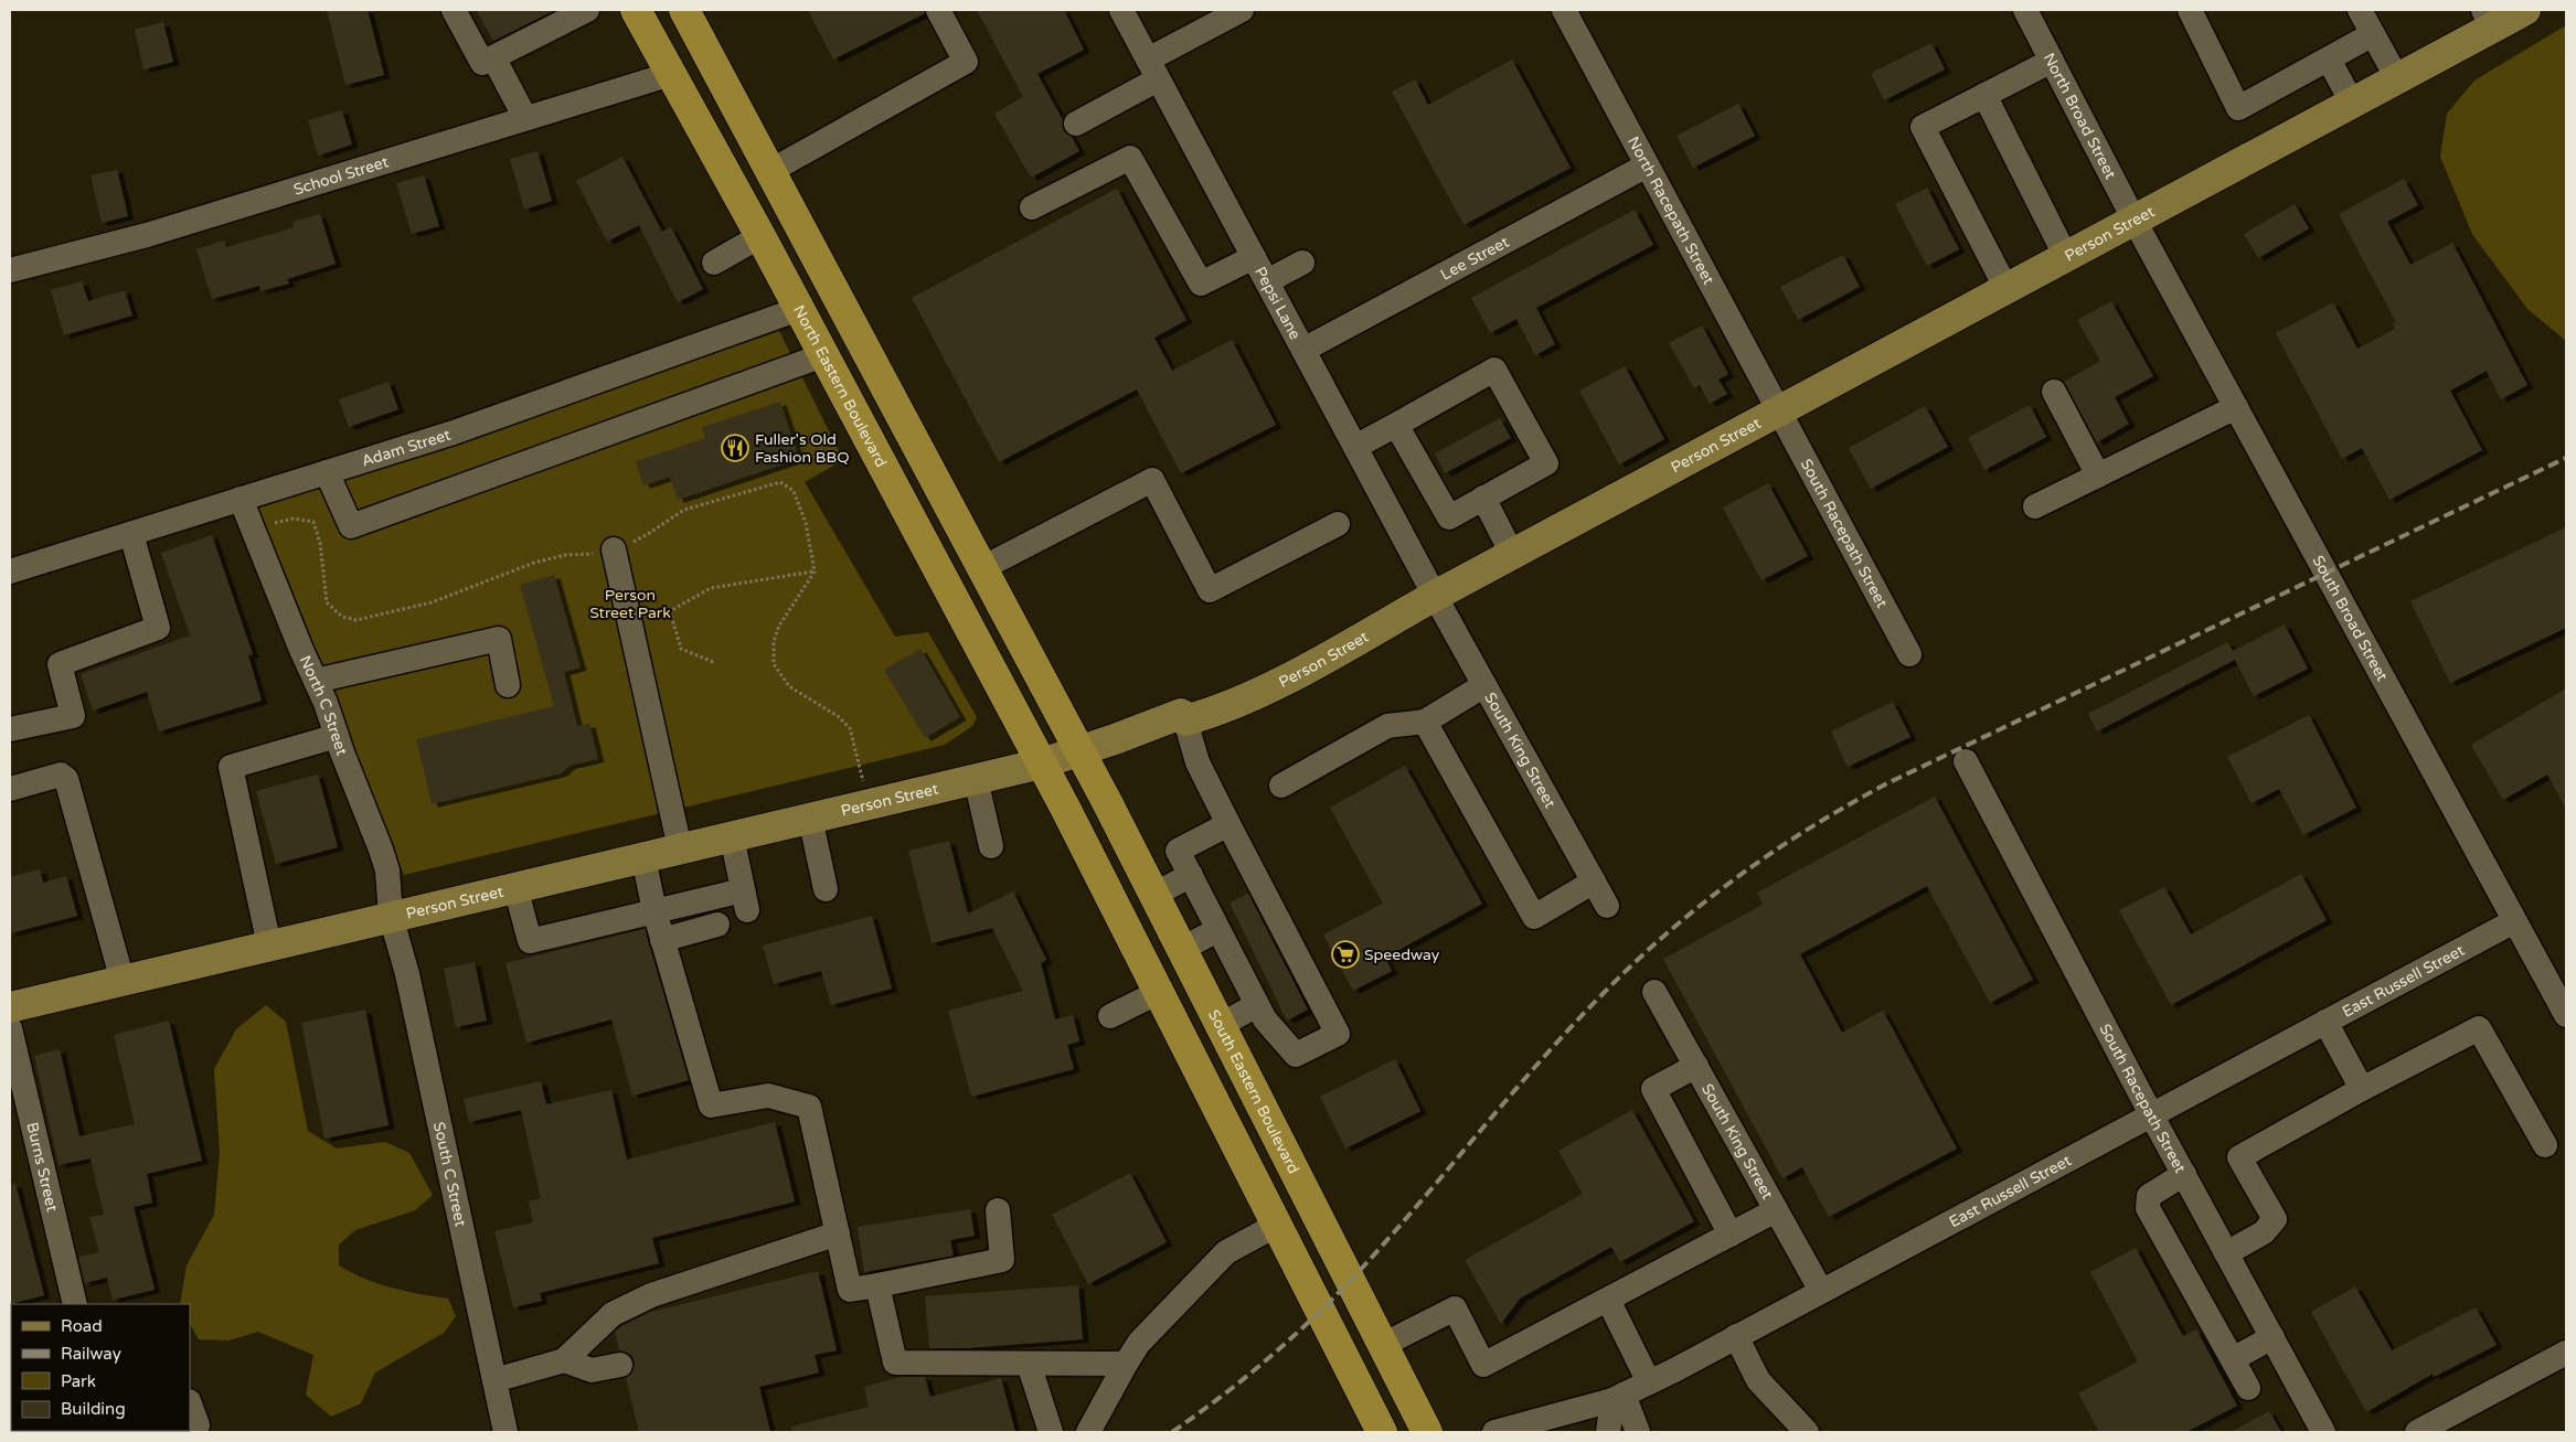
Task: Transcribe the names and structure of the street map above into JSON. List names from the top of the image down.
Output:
{
  "streets": {
    "highway": ["North Eastern Boulevard", "South Eastern Boulevard"],
    "main road": ["Person Street"],
    "street": [
      "North Broad Street",
      "School Street",
      "North Racepath Street",
      "Lee Street",
      "Pepsi Lane",
      "Adam Street",
      "South Racepath Street",
      "South Broad Street",
      "North C Street",
      "South King Street",
      "East Russell Street",
      "Burns Street",
      "South C Street"
    ]
  },
  "crossings": [
    ["North Broad Street", "Person Street"],
    ["North Broad Street", "South Broad Street"],
    ["School Street", "North Eastern Boulevard"],
    ["North Racepath Street", "Person Street"],
    ["North Racepath Street", "Lee Street"],
    ["North Racepath Street", "South Racepath Street"],
    ["Person Street", "Pepsi Lane"],
    ["Person Street", "North Eastern Boulevard"],
    ["Person Street", "South Racepath Street"],
    ["Person Street", "South Broad Street"],
    ["Person Street", "North C Street"],
    ["Person Street", "South King Street"],
    ["Person Street", "South Eastern Boulevard"],
    ["Person Street", "South C Street"],
    ["Lee Street", "Pepsi Lane"],
    ["Pepsi Lane", "South King Street"],
    ["North Eastern Boulevard", "Adam Street"],
    ["Adam Street", "North C Street"],
    ["South Racepath Street", "East Russell Street"],
    ["South Broad Street", "East Russell Street"],
    ["North C Street", "South C Street"],
    ["South King Street", "East Russell Street"]
  ],
  "parks": ["Person Street Park"],
  "places": {
    "restaurant": ["Fuller's Old Fashion BBQ"],
    "supermarket": ["Speedway"]
  },
  "legend": [
    "Road",
    "Railway",
    "Park",
    "Building"
  ]
}
